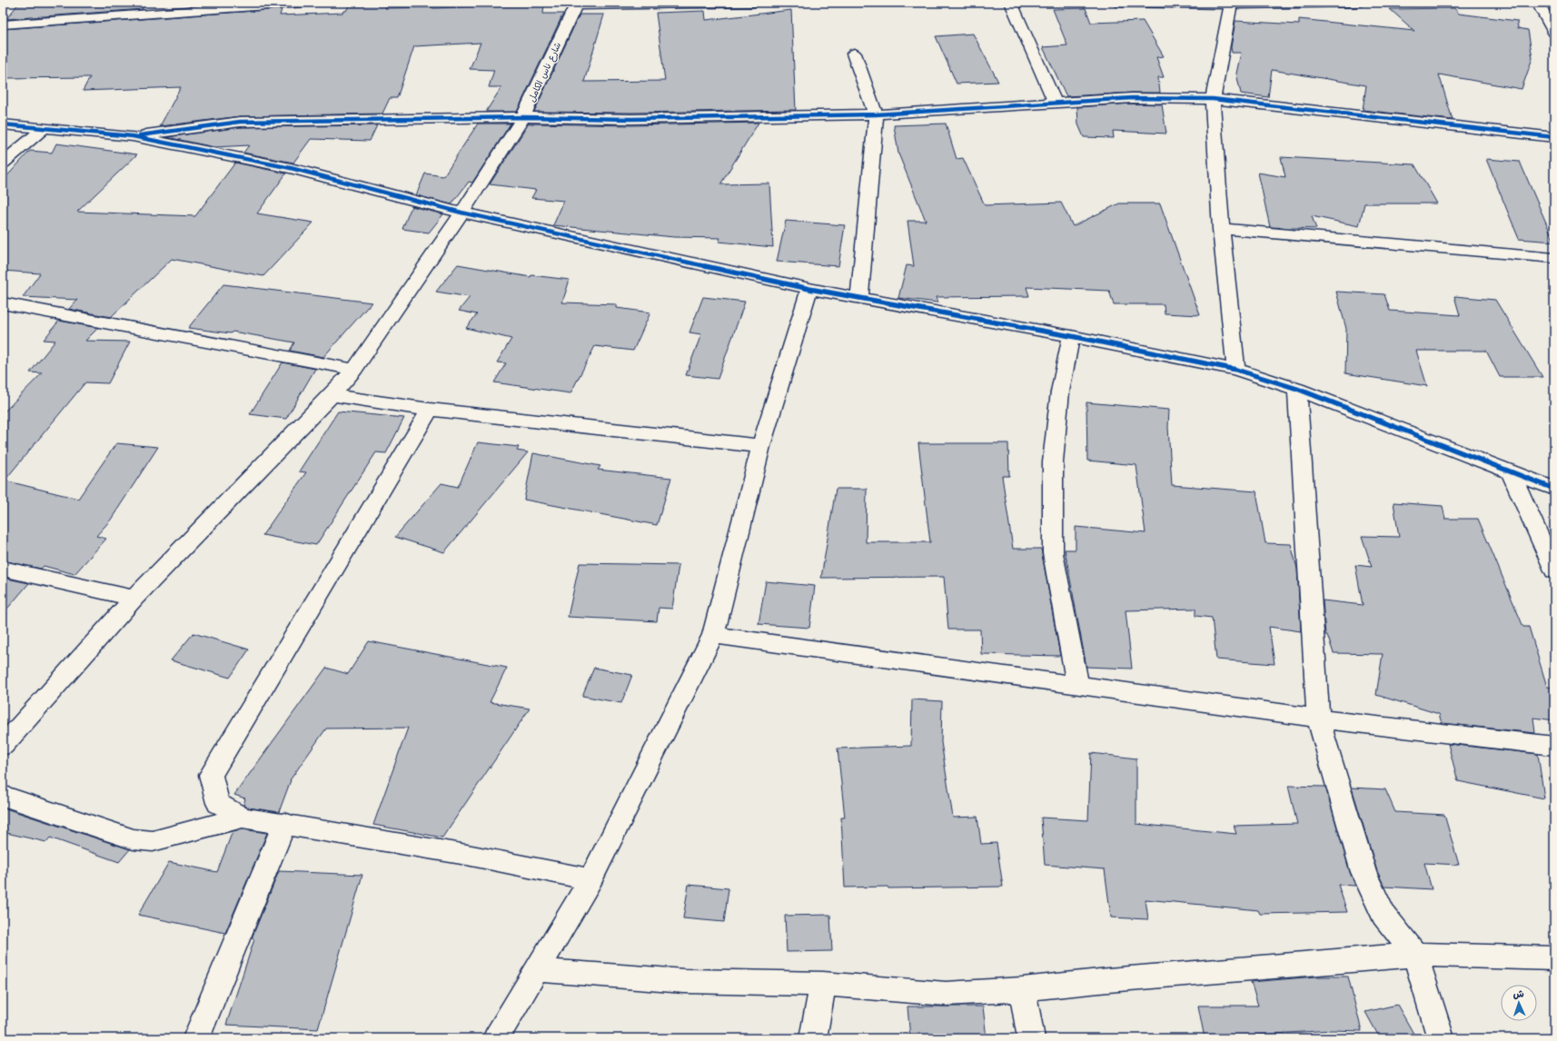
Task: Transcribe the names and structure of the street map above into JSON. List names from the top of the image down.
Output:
{
  "streets": {
    "street": ["شارع ناس الكامل"]
  },
  "north": "top"
}
